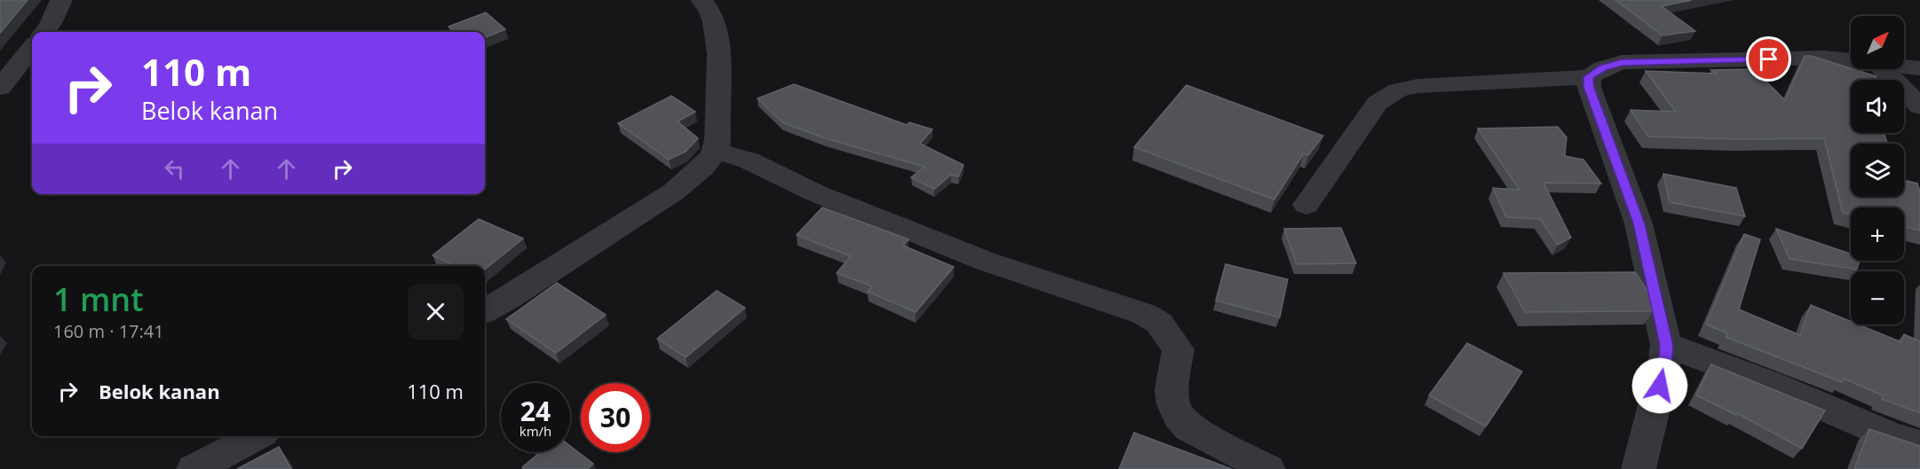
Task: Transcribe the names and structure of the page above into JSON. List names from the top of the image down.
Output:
{
  "north": "top right",
  "page": {
    "map_buttons": ["+", "−"],
    "turn": ["110 m", "Belok kanan"],
    "heading": ["1 mnt", "160 m · 17:41"],
    "list": [
      {
        "name": "Belok kanan",
        "value": "110 m"
      }
    ],
    "speed": "24 km/h",
    "limit": "30"
  }
}
